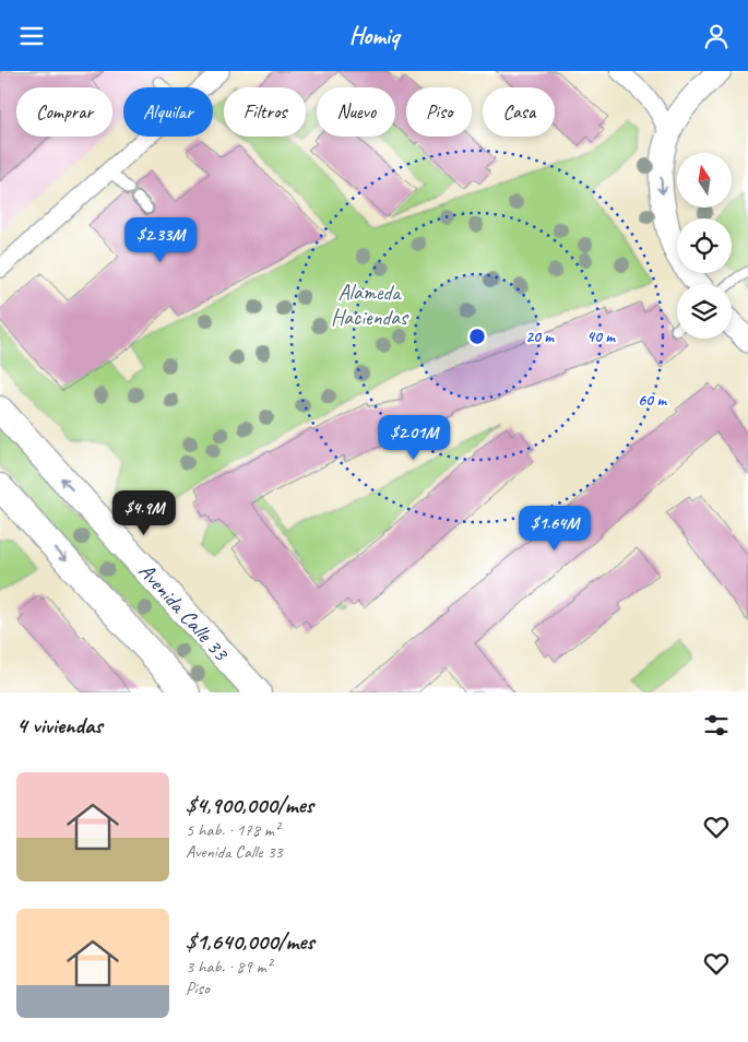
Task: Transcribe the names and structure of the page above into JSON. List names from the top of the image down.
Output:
{
  "streets": {
    "main road": ["Avenida Calle 33"]
  },
  "parks": ["Alameda Haciendas"],
  "north": "top",
  "page": {
    "header": "Homiq",
    "chip": [
      "Comprar",
      "Alquilar",
      "Filtros",
      "Nuevo",
      "Piso",
      "Casa"
    ],
    "price": [
      "$2.33M",
      "$2.01M",
      "$4.9M",
      "$1.64M"
    ],
    "heading": "4 viviendas",
    "list": [
      {
        "name": "$4,900,000/mes",
        "note": "5 hab. · 178 m² · Avenida Calle 33"
      },
      {
        "name": "$1,640,000/mes",
        "note": "3 hab. · 89 m² · Piso"
      }
    ]
  },
  "rings": ["20 m", "40 m", "60 m"]
}
